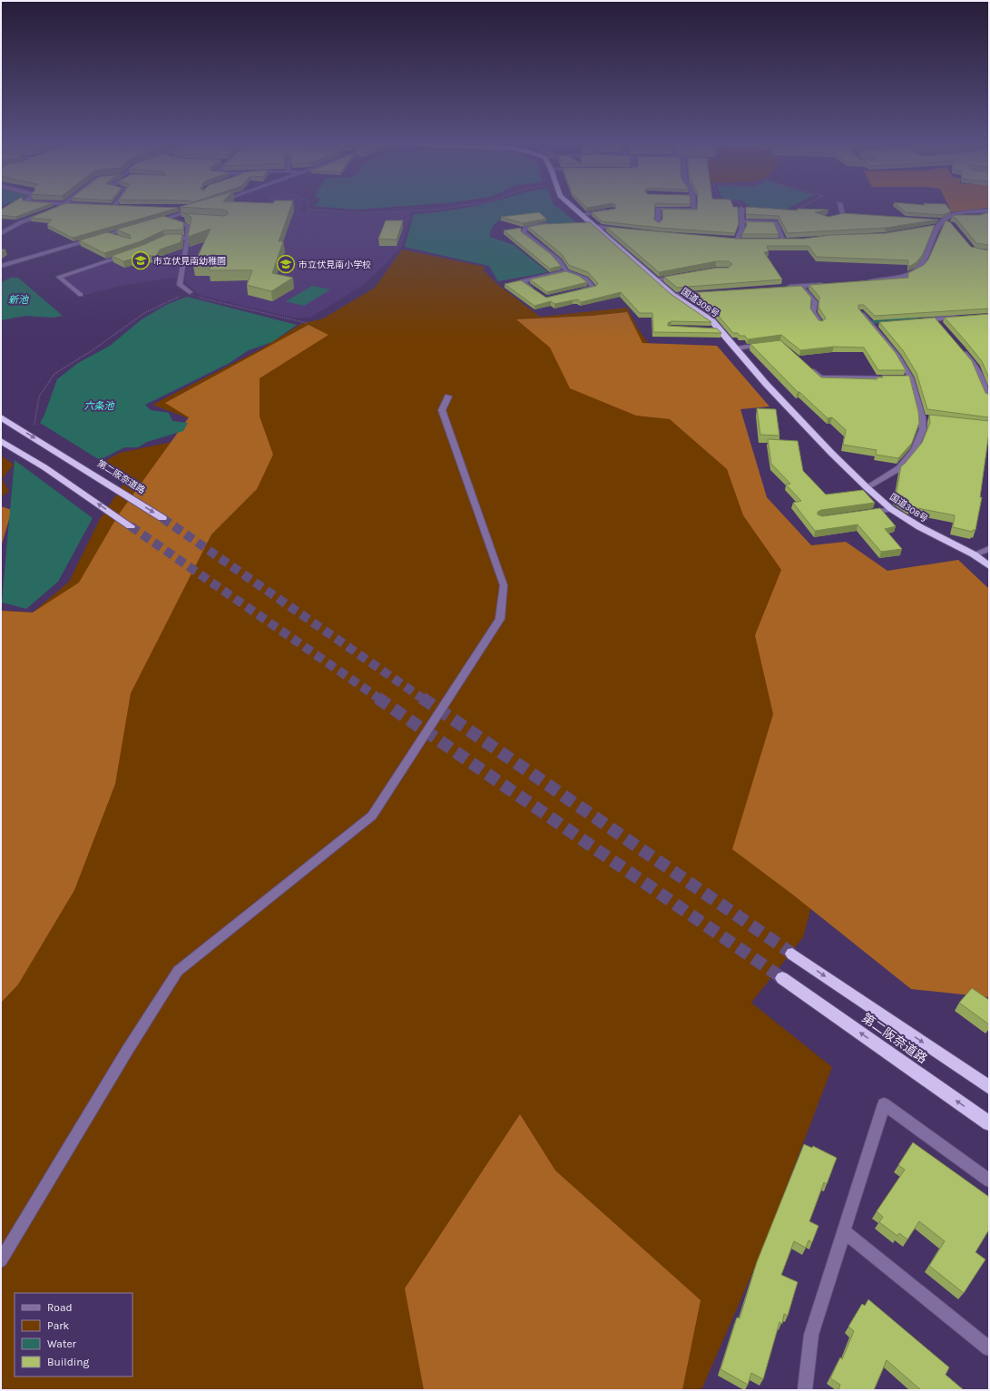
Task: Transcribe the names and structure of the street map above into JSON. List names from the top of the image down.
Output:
{
  "streets": {
    "highway": ["国道308号", "第二阪奈道路"]
  },
  "water": ["新池", "六条池"],
  "places": {
    "school or university": ["市立伏見南幼稚園", "市立伏見南小学校"]
  },
  "legend": [
    "Road",
    "Park",
    "Water",
    "Building"
  ]
}
